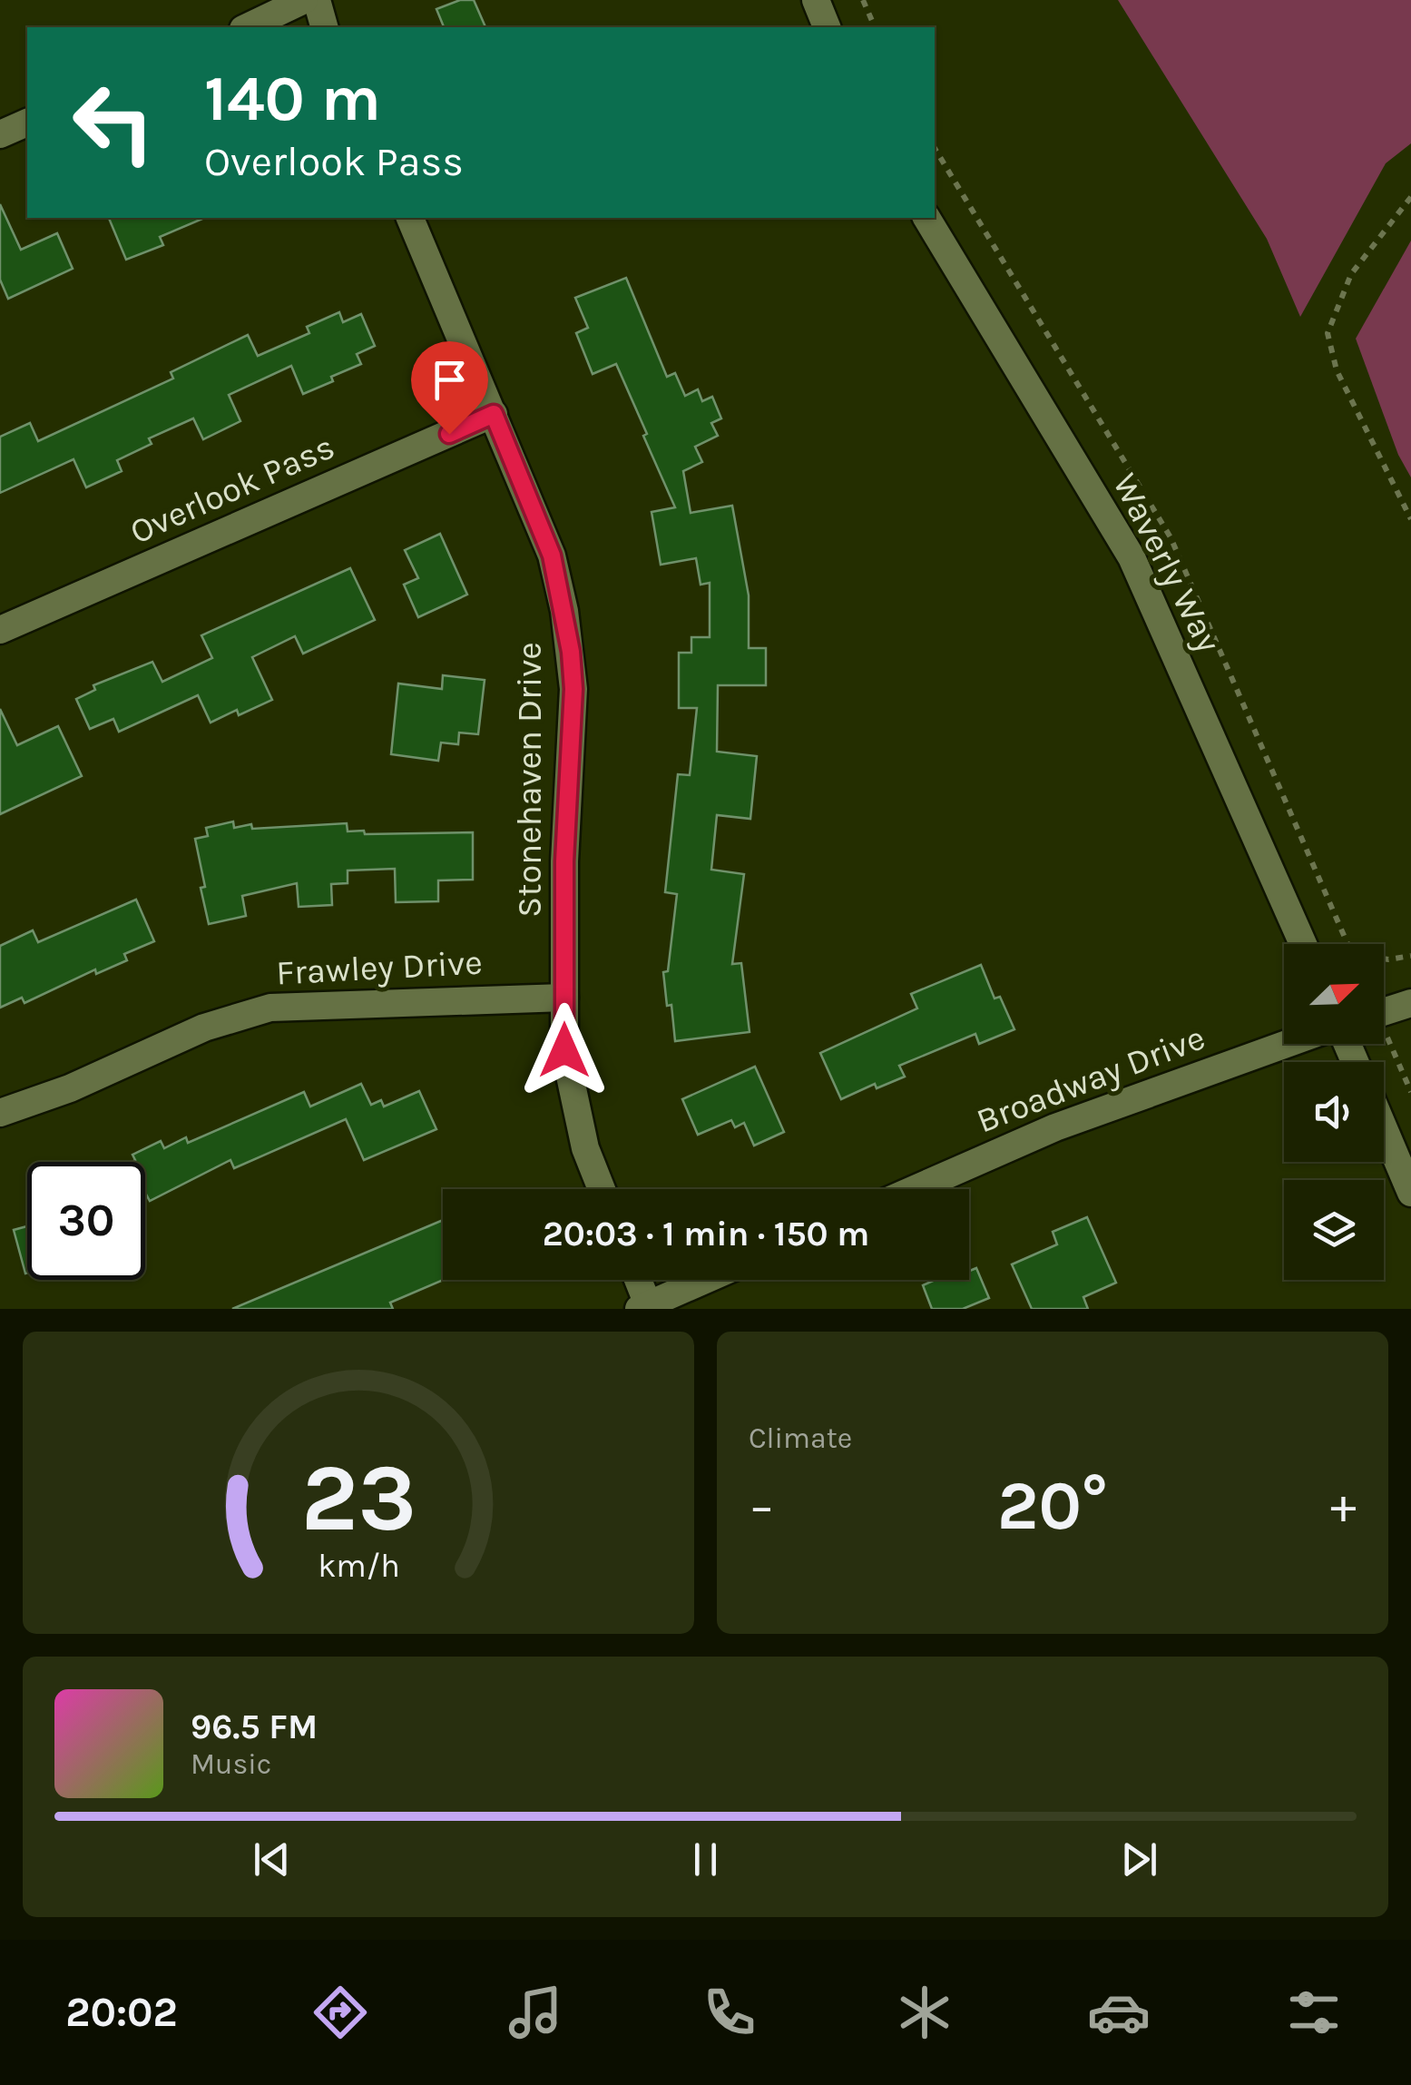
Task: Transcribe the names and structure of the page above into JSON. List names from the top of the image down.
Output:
{
  "streets": {
    "street": [
      "Overlook Pass",
      "Waverly Way",
      "Stonehaven Drive",
      "Frawley Drive",
      "Broadway Drive"
    ]
  },
  "crossings": [
    ["Overlook Pass", "Stonehaven Drive"],
    ["Stonehaven Drive", "Frawley Drive"]
  ],
  "north": "top right",
  "page": {
    "turn": ["140 m", "Overlook Pass"],
    "limit": "30",
    "trip": "20:03 · 1 min · 150 m",
    "tile": "Climate",
    "heat": ["−", "20°", "+"],
    "song": ["96.5 FM", "Music"],
    "tabs": "20:02",
    "gauge": ["23", "km/h"]
  }
}
